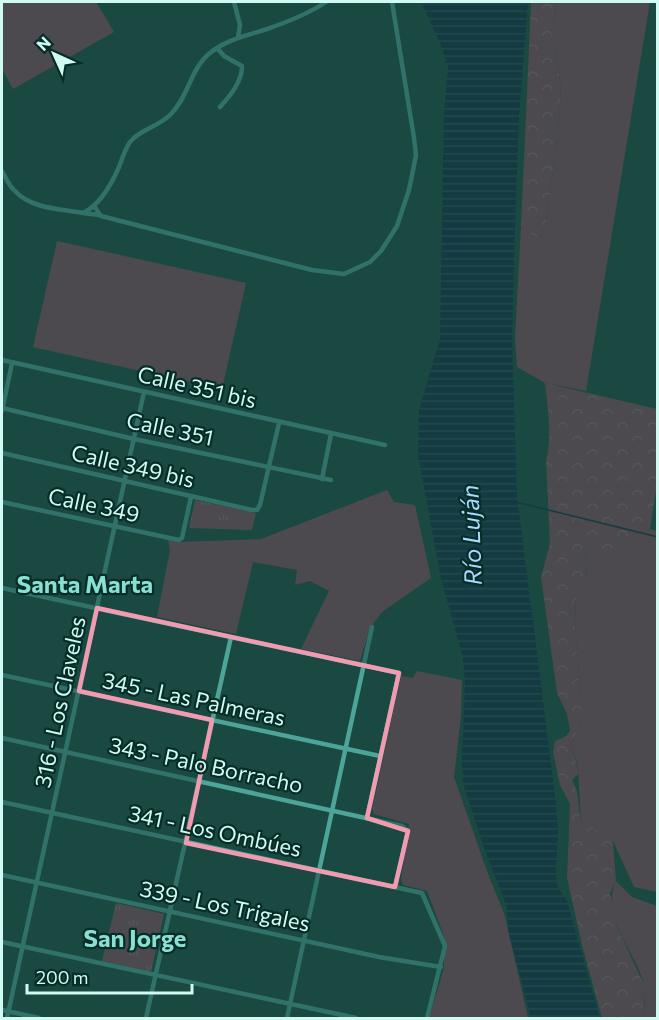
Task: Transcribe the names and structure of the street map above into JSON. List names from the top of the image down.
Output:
{
  "streets": {
    "street": [
      "Calle 351 bis",
      "Calle 351",
      "Calle 349 bis",
      "Calle 349",
      "345 - Las Palmeras",
      "316 - Los Claveles",
      "343 - Palo Borracho",
      "341 - Los Ombúes",
      "339 - Los Trigales"
    ]
  },
  "crossings": [
    ["Calle 351 bis", "316 - Los Claveles"],
    ["Calle 351", "Calle 349 bis"],
    ["Calle 351", "316 - Los Claveles"],
    ["Calle 349 bis", "Calle 349"],
    ["Calle 349 bis", "316 - Los Claveles"],
    ["Calle 349", "316 - Los Claveles"],
    ["345 - Las Palmeras", "316 - Los Claveles"],
    ["316 - Los Claveles", "343 - Palo Borracho"],
    ["316 - Los Claveles", "341 - Los Ombúes"],
    ["316 - Los Claveles", "339 - Los Trigales"],
    ["343 - Palo Borracho", "341 - Los Ombúes"],
    ["341 - Los Ombúes", "339 - Los Trigales"]
  ],
  "districts": ["Santa Marta", "San Jorge"],
  "water": ["Río Luján"],
  "scale_bar": "200 m",
  "north": "top left"
}
